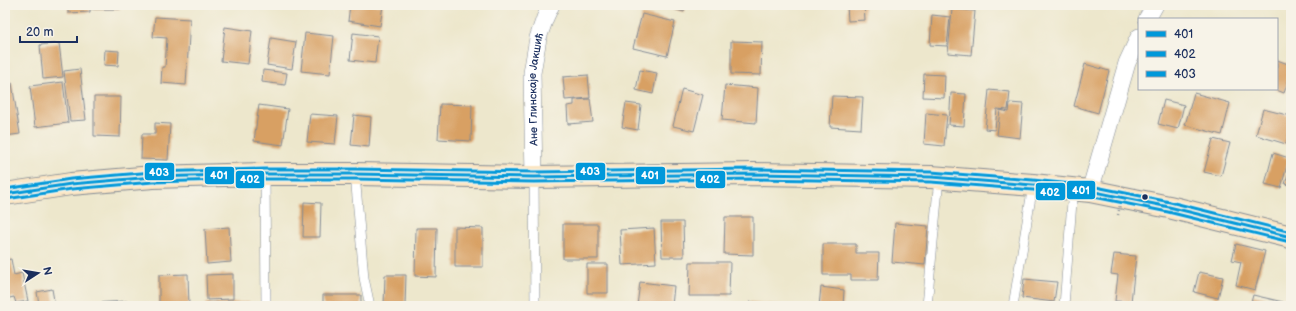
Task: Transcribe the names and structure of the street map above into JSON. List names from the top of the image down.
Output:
{
  "streets": {
    "street": ["Ане Глинскаје Јакшић"]
  },
  "lines": ["transit line 403", "transit line 401", "transit line 402"],
  "legend": ["401", "402", "403"],
  "scale_bar": "20 m",
  "north": "right"
}
